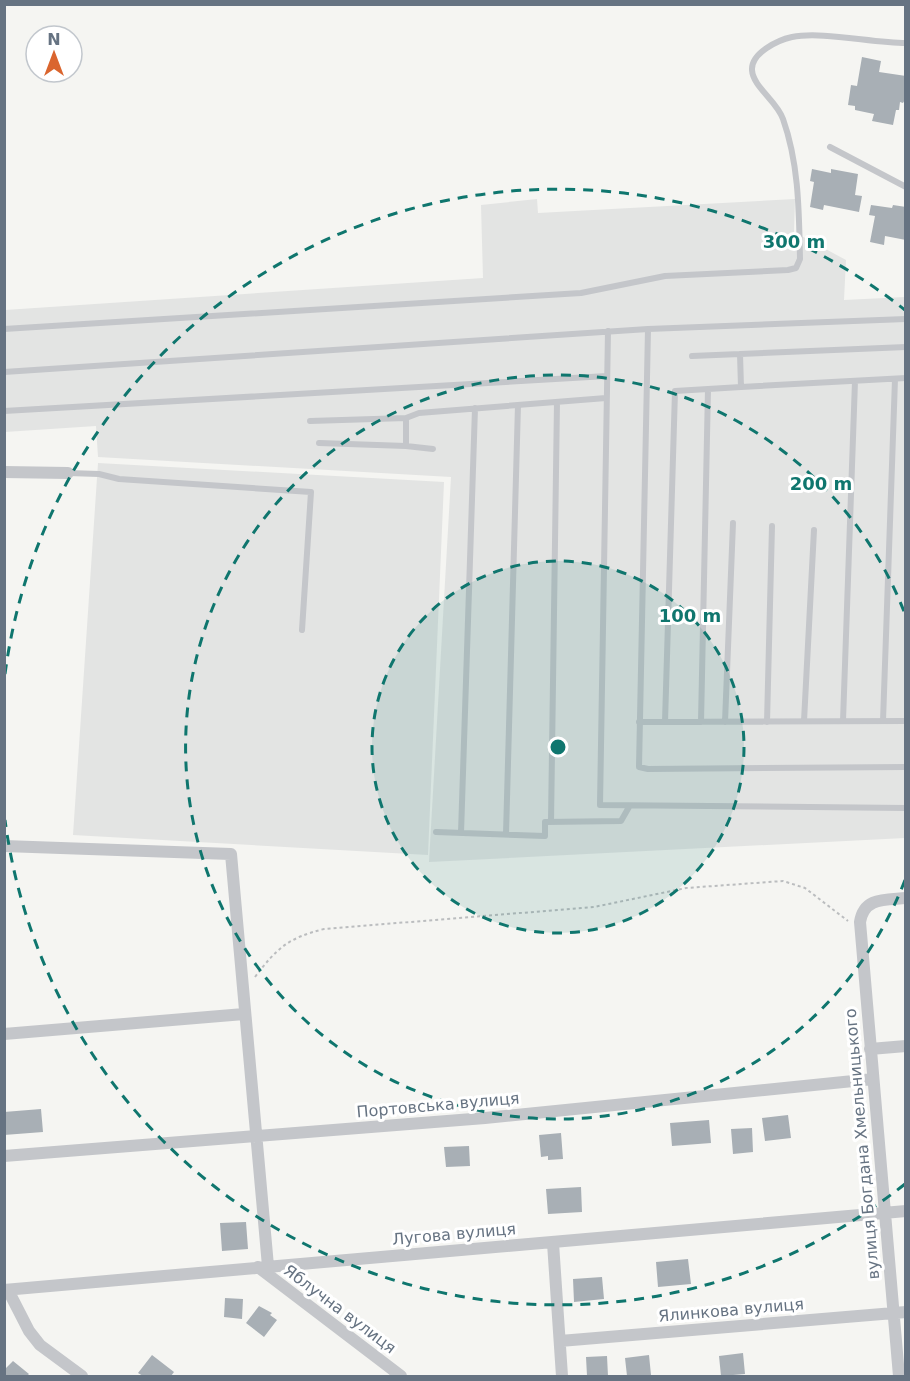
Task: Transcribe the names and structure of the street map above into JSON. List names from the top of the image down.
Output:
{
  "streets": {
    "street": [
      "Портовська вулиця",
      "вулиця Богдана Хмельницького",
      "Лугова вулиця",
      "Яблучна вулиця",
      "Ялинкова вулиця"
    ]
  },
  "crossings": [
    ["Портовська вулиця", "вулиця Богдана Хмельницького"],
    ["вулиця Богдана Хмельницького", "Лугова вулиця"],
    ["вулиця Богдана Хмельницького", "Ялинкова вулиця"],
    ["Лугова вулиця", "Яблучна вулиця"]
  ],
  "north": "top",
  "rings": ["300 m", "200 m", "100 m"]
}
